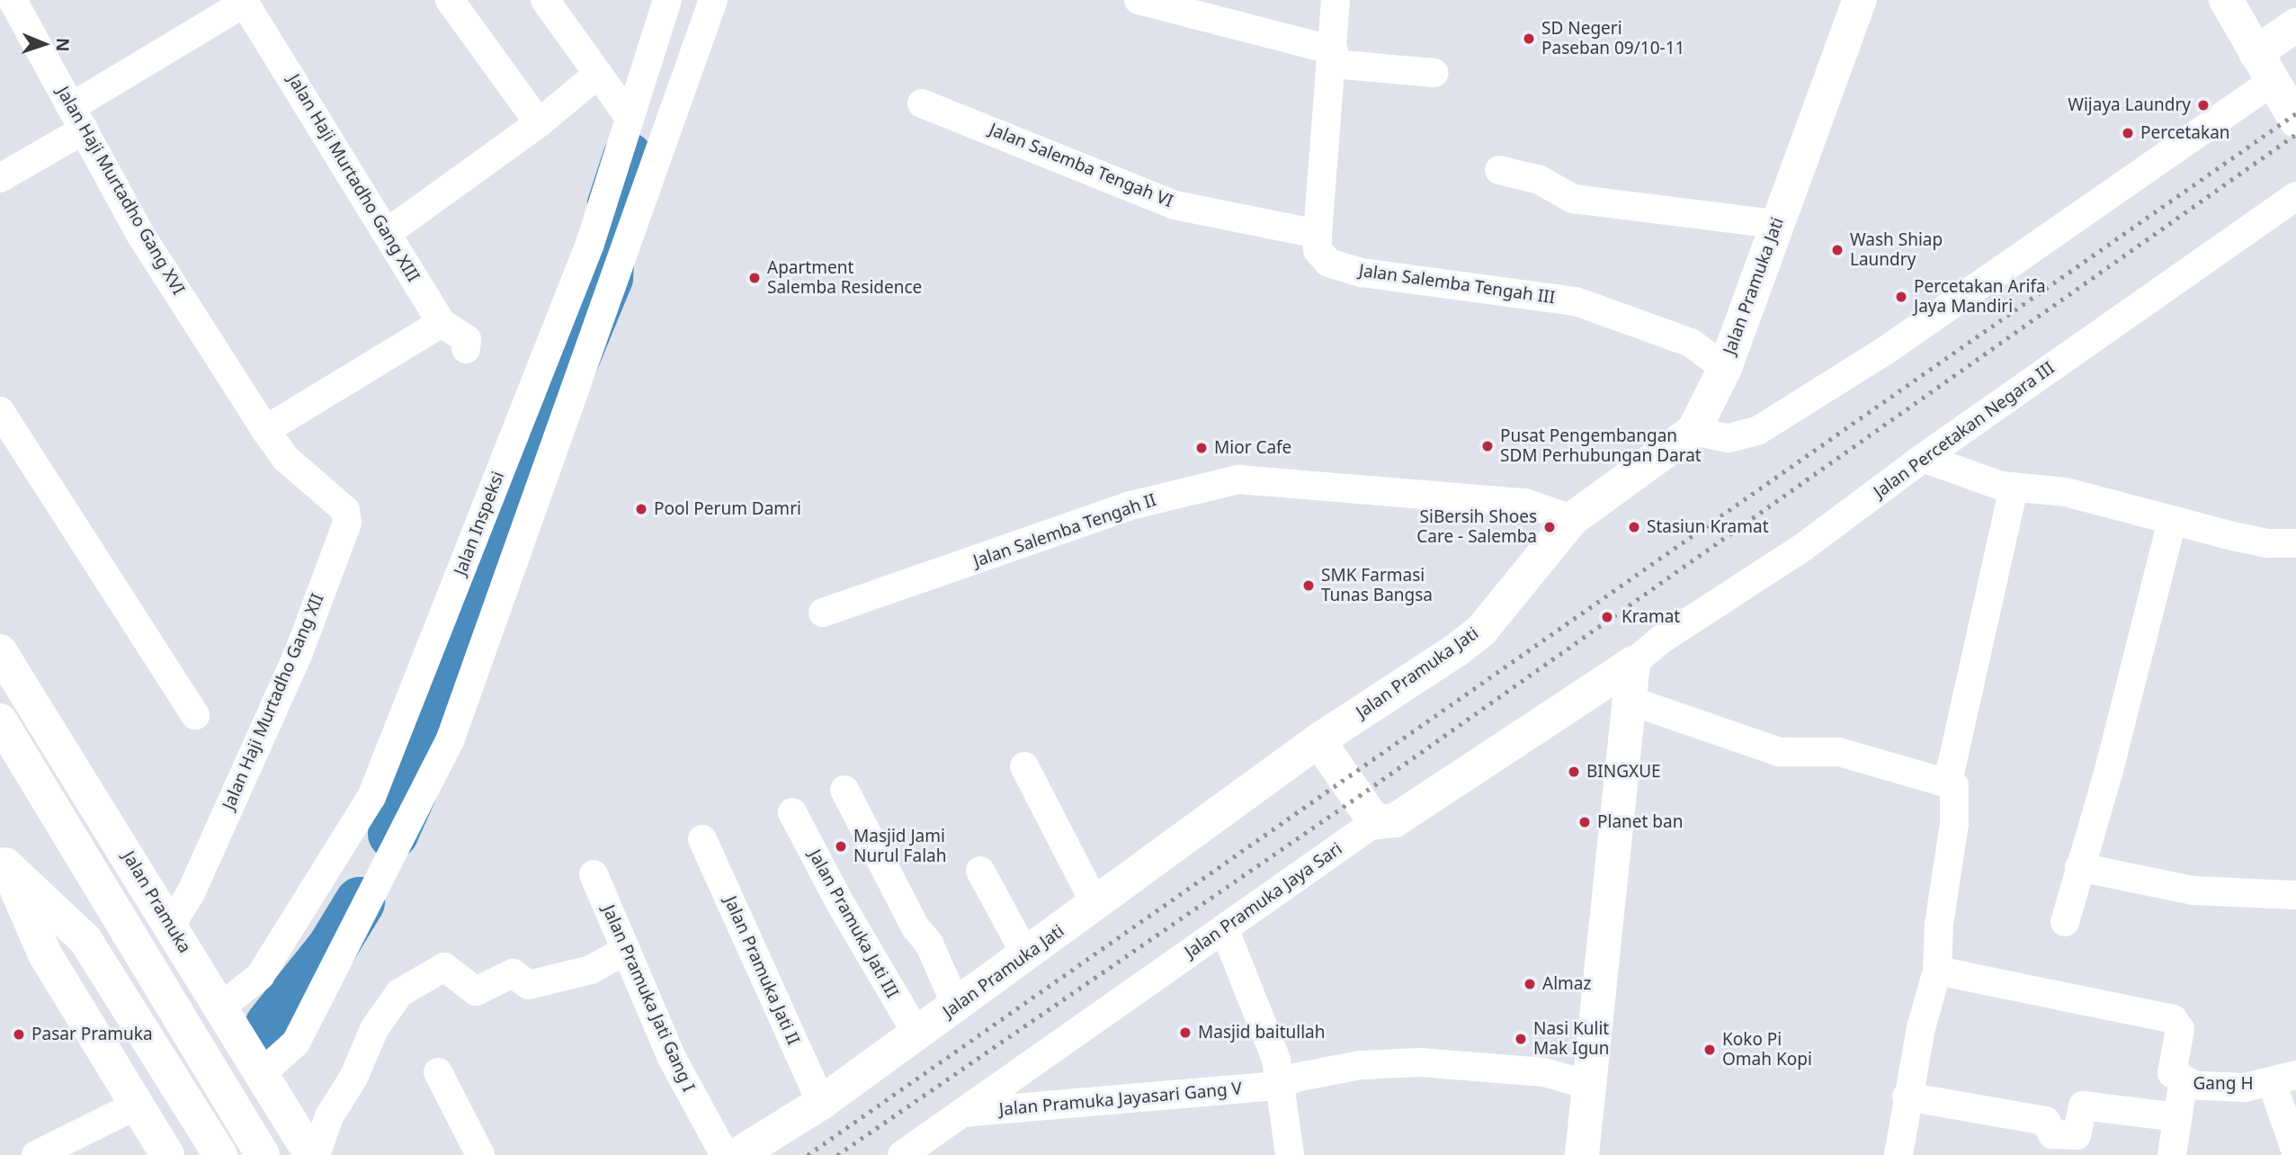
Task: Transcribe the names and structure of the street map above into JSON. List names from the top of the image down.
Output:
{
  "streets": {
    "street": [
      "Jalan Salemba Tengah VI",
      "Jalan Haji Murtadho Gang XIII",
      "Jalan Haji Murtadho Gang XVI",
      "Jalan Salemba Tengah III",
      "Jalan Pramuka Jati",
      "Jalan Percetakan Negara III",
      "Jalan Inspeksi",
      "Jalan Salemba Tengah II",
      "Jalan Haji Murtadho Gang XII",
      "Jalan Pramuka Jaya Sari",
      "Jalan Pramuka",
      "Jalan Pramuka Jati III",
      "Jalan Pramuka Jati II",
      "Jalan Pramuka Jati Gang I",
      "Gang H",
      "Jalan Pramuka Jayasari Gang V"
    ]
  },
  "crossings": [
    ["Jalan Salemba Tengah VI", "Jalan Salemba Tengah III"],
    ["Jalan Haji Murtadho Gang XVI", "Jalan Haji Murtadho Gang XII"],
    ["Jalan Salemba Tengah III", "Jalan Pramuka Jati"],
    ["Jalan Pramuka Jati", "Jalan Salemba Tengah II"],
    ["Jalan Pramuka Jati", "Jalan Pramuka Jati III"],
    ["Jalan Pramuka Jati", "Jalan Pramuka Jati II"],
    ["Jalan Percetakan Negara III", "Jalan Pramuka Jaya Sari"],
    ["Jalan Inspeksi", "Jalan Pramuka"],
    ["Jalan Haji Murtadho Gang XII", "Jalan Pramuka"],
    ["Jalan Pramuka Jaya Sari", "Jalan Pramuka Jayasari Gang V"]
  ],
  "places": [
    "SD Negeri Paseban 09/10-11",
    "Wijaya Laundry",
    "Percetakan",
    "Wash Shiap Laundry",
    "Apartment Salemba Residence",
    "Percetakan Arifa Jaya Mandiri",
    "Pusat Pengembangan SDM Perhubungan Darat",
    "Mior Cafe",
    "Pool Perum Damri",
    "SiBersih Shoes Care - Salemba",
    "Stasiun Kramat",
    "SMK Farmasi Tunas Bangsa",
    "Kramat",
    "BINGXUE",
    "Planet ban",
    "Masjid Jami Nurul Falah",
    "Almaz",
    "Masjid baitullah",
    "Pasar Pramuka",
    "Nasi Kulit Mak Igun",
    "Koko Pi Omah Kopi"
  ],
  "north": "right"
}
